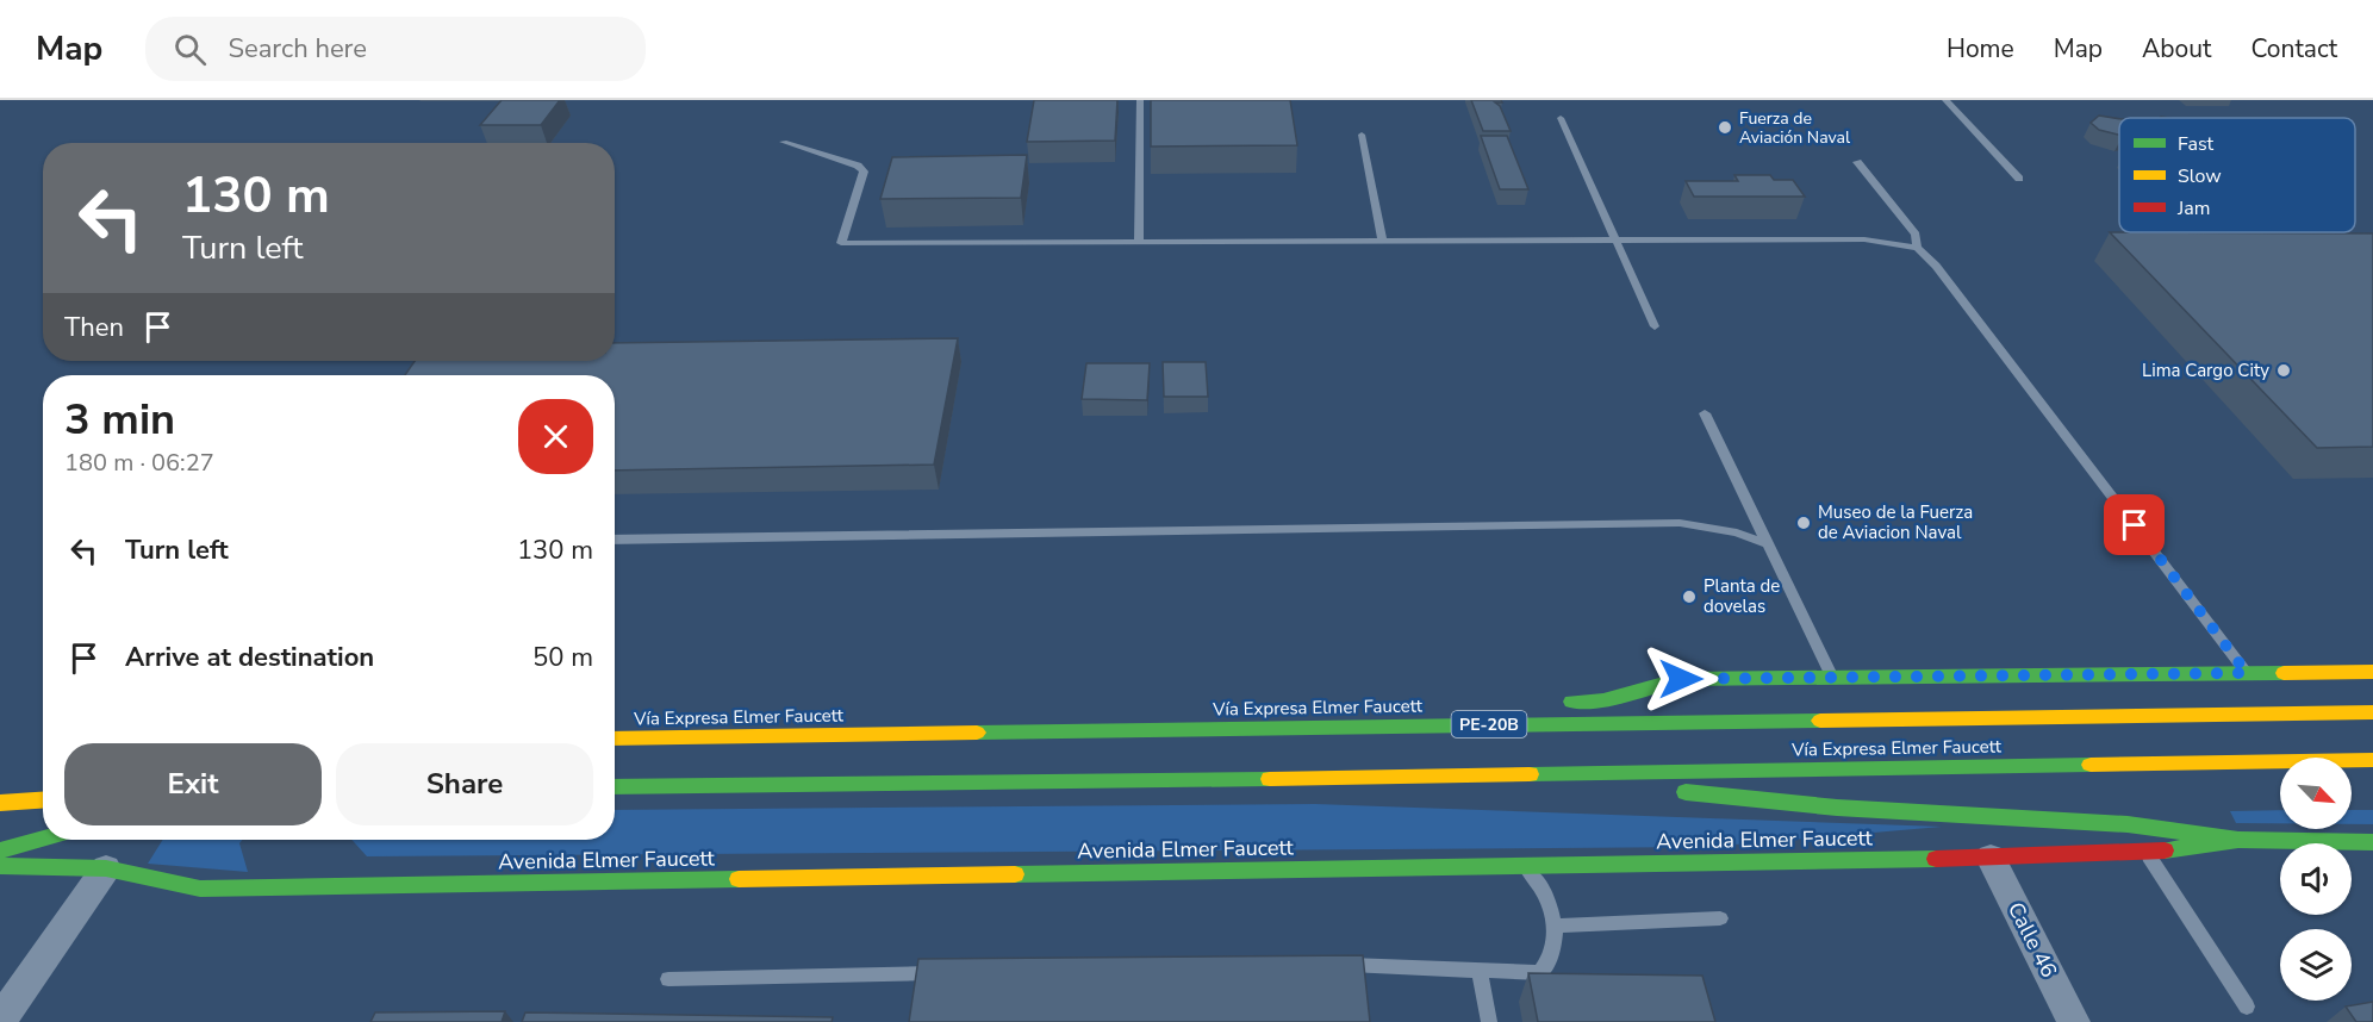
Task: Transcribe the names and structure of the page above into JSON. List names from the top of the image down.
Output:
{
  "streets": {
    "main road": ["Vía Expresa Elmer Faucett", "PE-20B", "Avenida Elmer Faucett"],
    "street": ["Calle 46"]
  },
  "crossings": [
    ["Avenida Elmer Faucett", "Calle 46"]
  ],
  "places": [
    "Fuerza de Aviación Naval",
    "Lima Cargo City",
    "Museo de la Fuerza de Aviacion Naval",
    "Planta de dovelas"
  ],
  "legend": ["Fast", "Slow", "Jam"],
  "north": "bottom right",
  "page": {
    "header": "Map",
    "search": "Search here",
    "nav": [
      "Home",
      "Map",
      "About",
      "Contact"
    ],
    "turn": ["130 m", "Turn left"],
    "then": "Then",
    "heading": ["3 min", "180 m · 06:27"],
    "list": [
      {
        "name": "Turn left",
        "value": "130 m"
      },
      {
        "name": "Arrive at destination",
        "value": "50 m"
      }
    ],
    "buttons": ["Exit", "Share"]
  }
}
